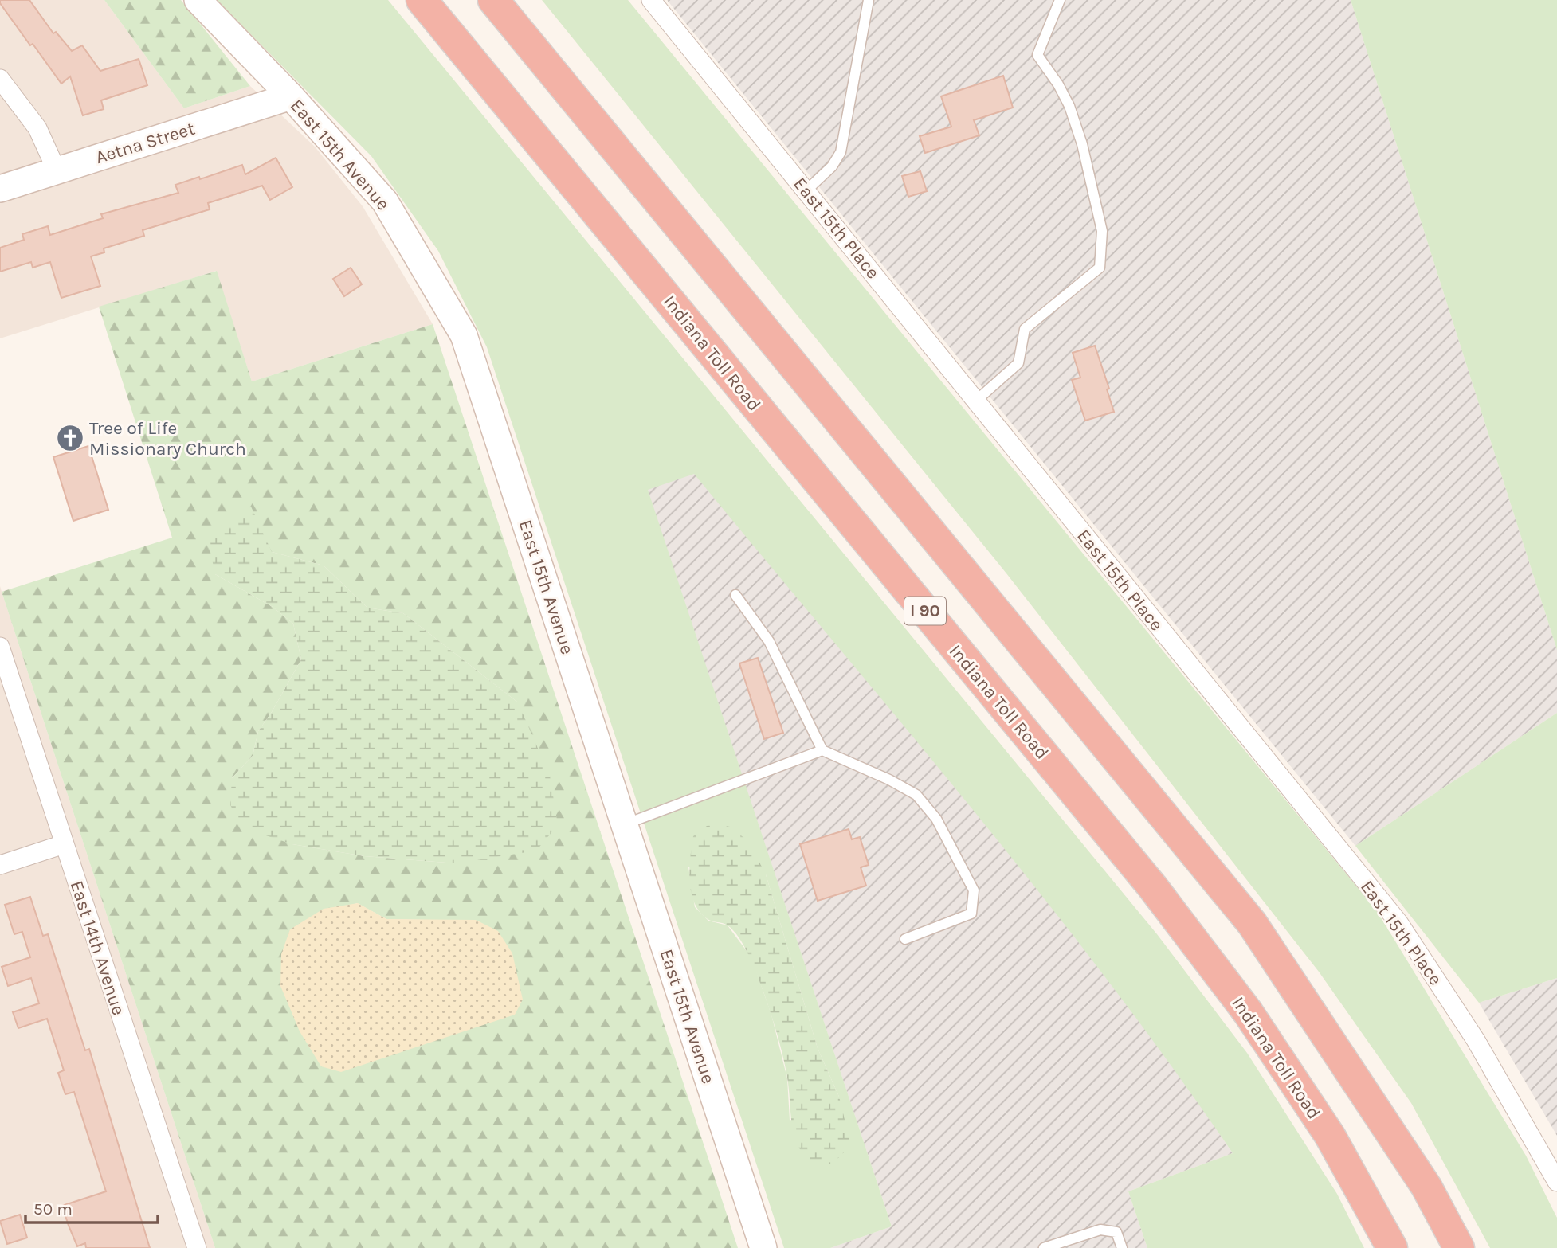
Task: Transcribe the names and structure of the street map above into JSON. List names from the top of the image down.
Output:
{
  "streets": {
    "highway": ["Indiana Toll Road", "I 90"],
    "street": [
      "Aetna Street",
      "East 15th Avenue",
      "East 15th Place",
      "East 14th Avenue"
    ]
  },
  "crossings": [
    ["Aetna Street", "East 15th Avenue"]
  ],
  "places": {
    "church": ["Tree of Life Missionary Church"]
  },
  "scale_bar": "50 m"
}
